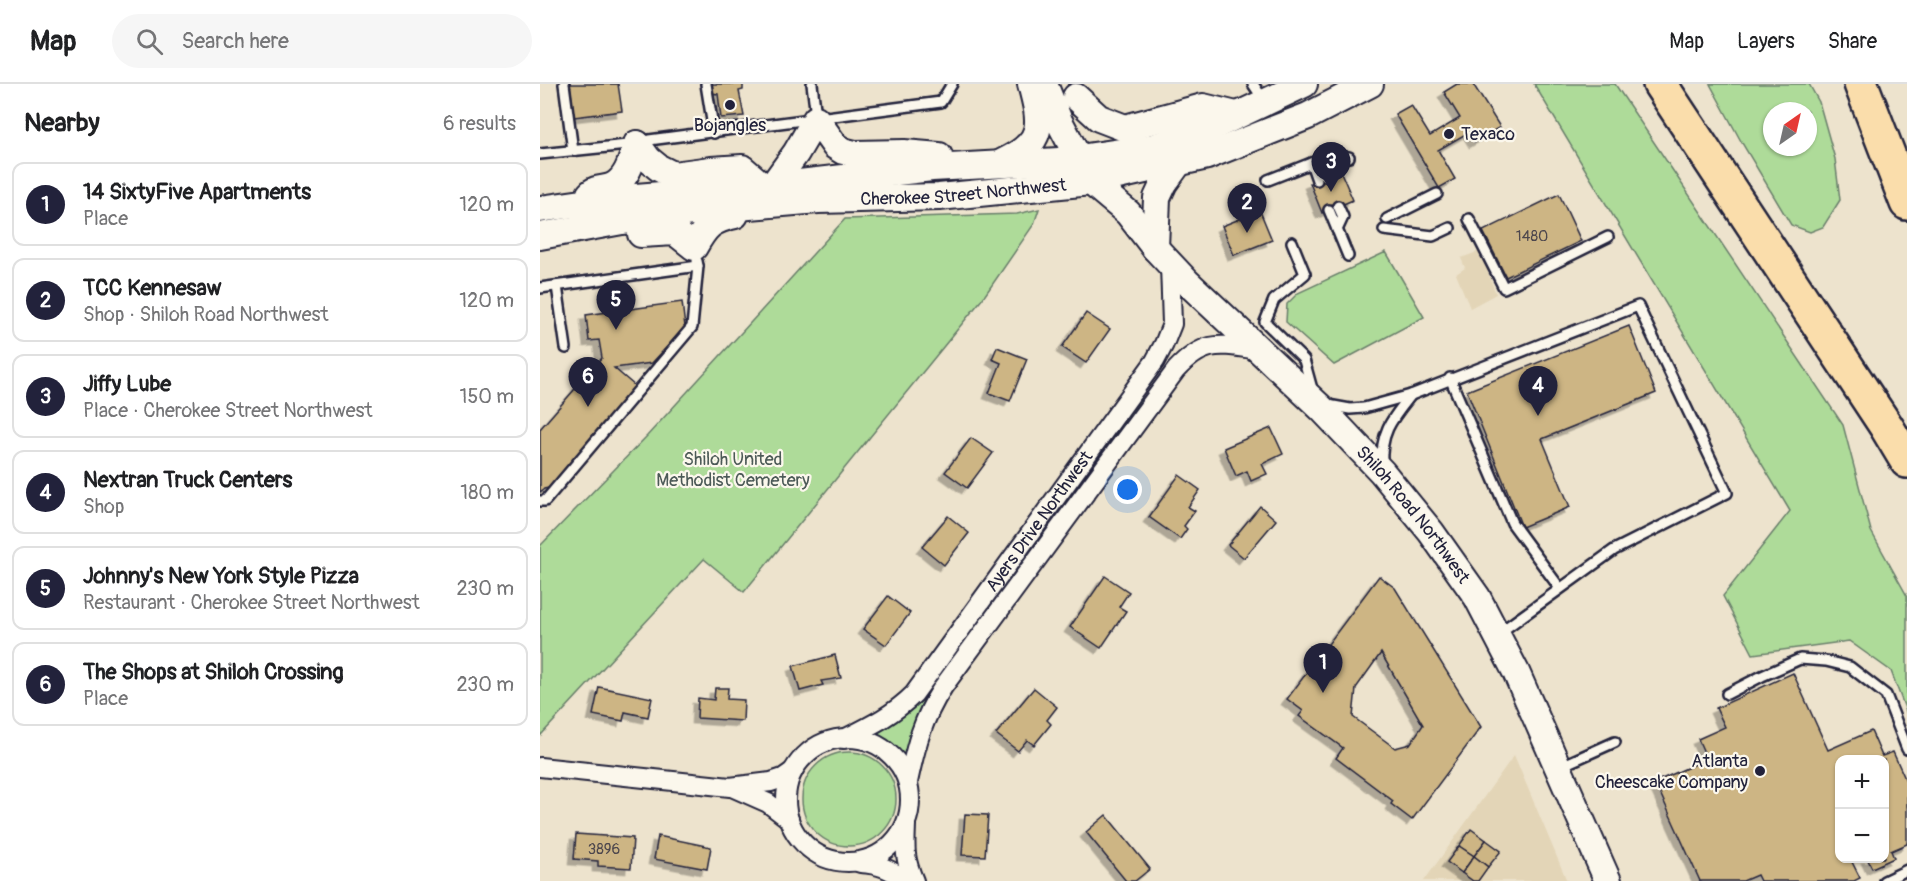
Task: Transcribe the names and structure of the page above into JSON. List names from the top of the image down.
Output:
{
  "streets": {
    "main road": ["Cherokee Street Northwest", "Shiloh Road Northwest"],
    "street": ["Ayers Drive Northwest"]
  },
  "crossings": [
    ["Cherokee Street Northwest", "Shiloh Road Northwest"],
    ["Shiloh Road Northwest", "Ayers Drive Northwest"]
  ],
  "parks": ["Shiloh United Methodist Cemetery"],
  "places": ["Bojangles", "Texaco", "Atlanta Cheescake Company"],
  "house_numbers": ["1480", "3896"],
  "north": "top right",
  "page": {
    "header": "Map",
    "search": "Search here",
    "nav": ["Map", "Layers", "Share"],
    "heading": ["Nearby", "6 results"],
    "pins": [
      "3",
      "2",
      "5",
      "6",
      "4",
      "1"
    ],
    "list": [
      {
        "mark": "1",
        "name": "14 SixtyFive Apartments",
        "note": "Place",
        "value": "120 m"
      },
      {
        "mark": "2",
        "name": "TCC Kennesaw",
        "note": "Shop · Shiloh Road Northwest",
        "value": "120 m"
      },
      {
        "mark": "3",
        "name": "Jiffy Lube",
        "note": "Place · Cherokee Street Northwest",
        "value": "150 m"
      },
      {
        "mark": "4",
        "name": "Nextran Truck Centers",
        "note": "Shop",
        "value": "180 m"
      },
      {
        "mark": "5",
        "name": "Johnny's New York Style Pizza",
        "note": "Restaurant · Cherokee Street Northwest",
        "value": "230 m"
      },
      {
        "mark": "6",
        "name": "The Shops at Shiloh Crossing",
        "note": "Place",
        "value": "230 m"
      }
    ],
    "map_buttons": ["+", "−"]
  }
}
